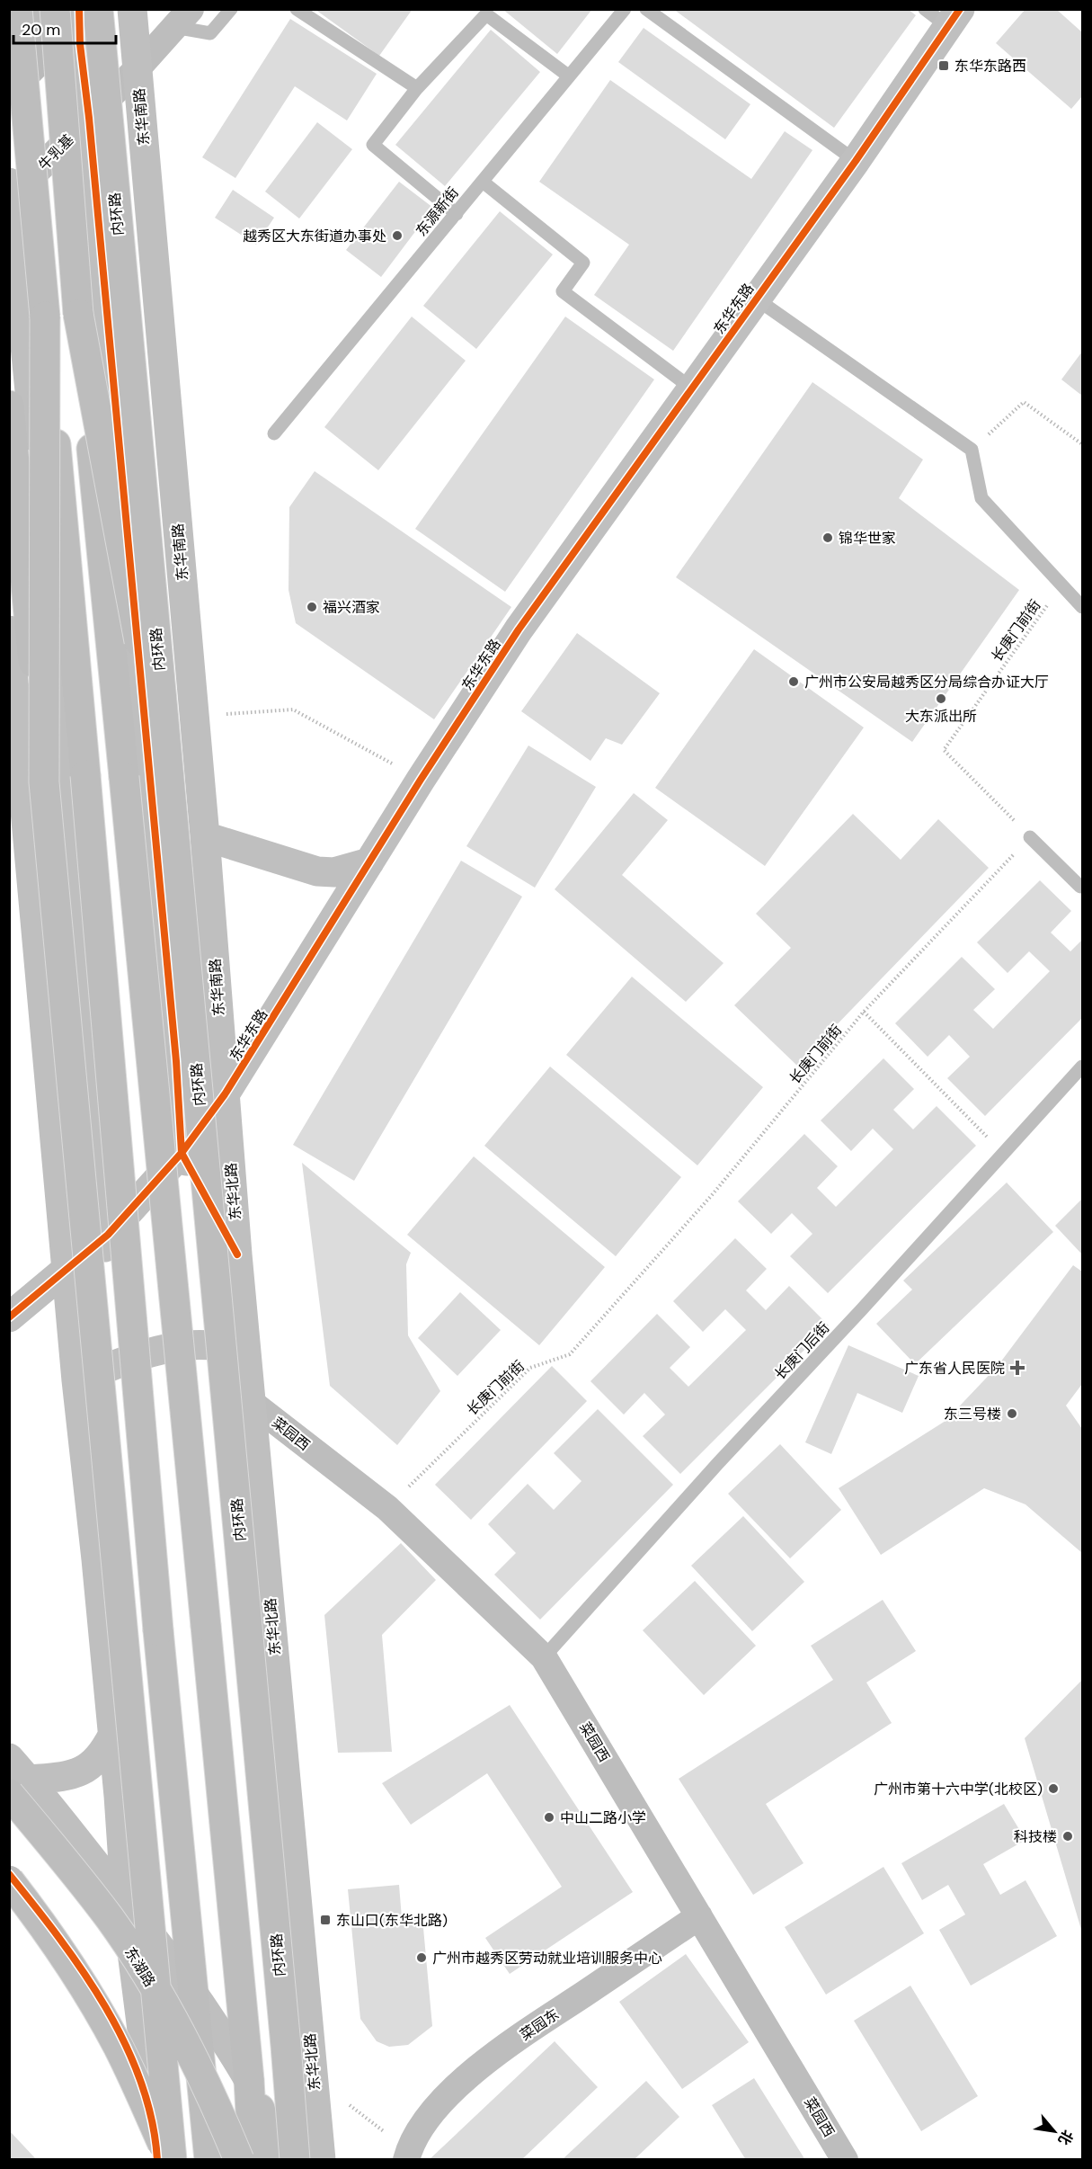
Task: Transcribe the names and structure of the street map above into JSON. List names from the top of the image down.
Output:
{
  "streets": {
    "main road": [
      "东华南路",
      "内环路",
      "东华东路",
      "东华北路",
      "东湖路"
    ],
    "street": ["牛乳基", "菜园西", "菜园东"],
    "lane": ["东源新街", "长庚门后街"],
    "path": ["长庚门前街"]
  },
  "crossings": [
    ["东华南路", "牛乳基"],
    ["东华南路", "东华东路"],
    ["东华南路", "东华北路"],
    ["东华东路", "东华北路"],
    ["长庚门前街", "菜园西"],
    ["东华北路", "菜园西"],
    ["长庚门后街", "菜园西"],
    ["菜园西", "菜园东"]
  ],
  "places": {
    "transit": ["东华东路西", "东山口(东华北路)"],
    "other": [
      "越秀区大东街道办事处",
      "锦华世家",
      "福兴酒家",
      "广州市公安局越秀区分局综合办证大厅",
      "大东派出所",
      "东三号楼",
      "广州市第十六中学(北校区)",
      "中山二路小学",
      "科技楼",
      "广州市越秀区劳动就业培训服务中心"
    ],
    "health": ["广东省人民医院"]
  },
  "scale_bar": "20 m",
  "north": "bottom right"
}
